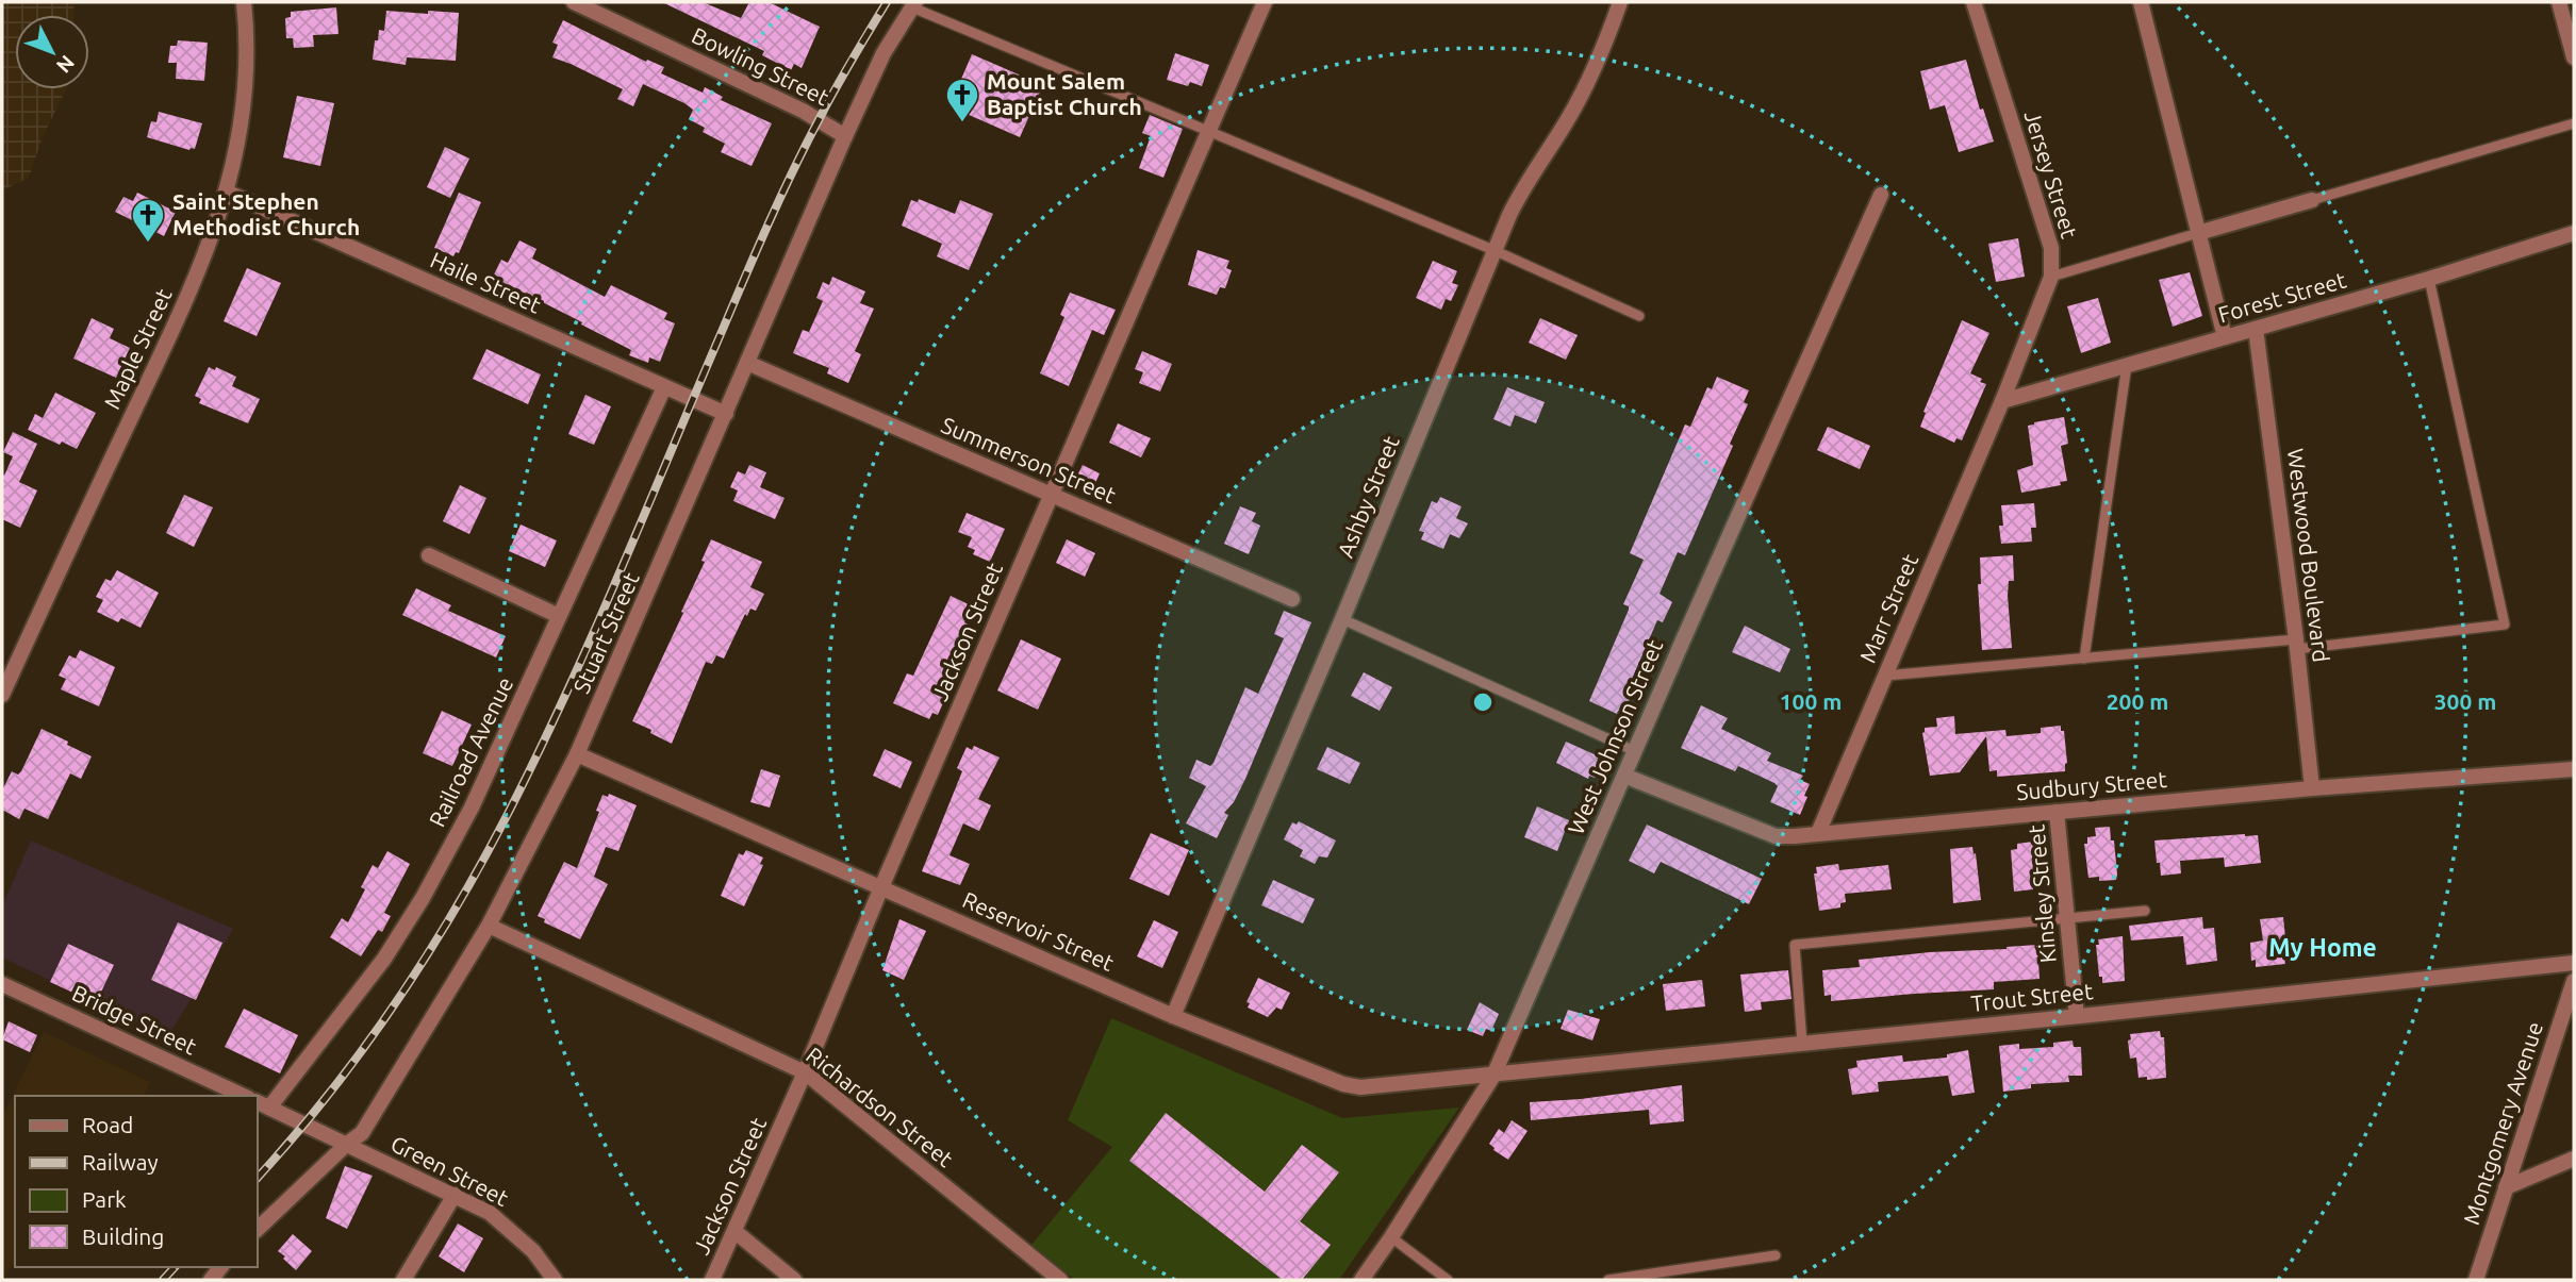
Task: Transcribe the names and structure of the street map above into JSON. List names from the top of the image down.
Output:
{
  "streets": {
    "street": [
      "Bowling Street",
      "Jersey Street",
      "Haile Street",
      "Forest Street",
      "Maple Street",
      "Summerson Street",
      "Ashby Street",
      "Westwood Boulevard",
      "Marr Street",
      "Jackson Street",
      "Stuart Street",
      "West Johnson Street",
      "Railroad Avenue",
      "Sudbury Street",
      "Kinsley Street",
      "Reservoir Street",
      "Trout Street",
      "Bridge Street",
      "Richardson Street",
      "Montgomery Avenue",
      "Green Street"
    ]
  },
  "crossings": [
    ["Bowling Street", "Stuart Street"],
    ["Jersey Street", "Forest Street"],
    ["Jersey Street", "Marr Street"],
    ["Haile Street", "Maple Street"],
    ["Haile Street", "Stuart Street"],
    ["Haile Street", "Railroad Avenue"],
    ["Forest Street", "Westwood Boulevard"],
    ["Forest Street", "Marr Street"],
    ["Summerson Street", "Jackson Street"],
    ["Summerson Street", "Stuart Street"],
    ["Ashby Street", "Reservoir Street"],
    ["Westwood Boulevard", "Sudbury Street"],
    ["Marr Street", "Sudbury Street"],
    ["Jackson Street", "Reservoir Street"],
    ["Jackson Street", "Richardson Street"],
    ["Stuart Street", "Reservoir Street"],
    ["Stuart Street", "Richardson Street"],
    ["Stuart Street", "Green Street"],
    ["West Johnson Street", "Sudbury Street"],
    ["West Johnson Street", "Reservoir Street"],
    ["West Johnson Street", "Trout Street"],
    ["Sudbury Street", "Kinsley Street"],
    ["Kinsley Street", "Trout Street"],
    ["Reservoir Street", "Trout Street"]
  ],
  "districts": ["My Home"],
  "places": {
    "church": ["Mount Salem Baptist Church", "Saint Stephen Methodist Church"]
  },
  "legend": [
    "Road",
    "Railway",
    "Park",
    "Building"
  ],
  "north": "bottom right",
  "rings": ["100 m", "200 m", "300 m"]
}
